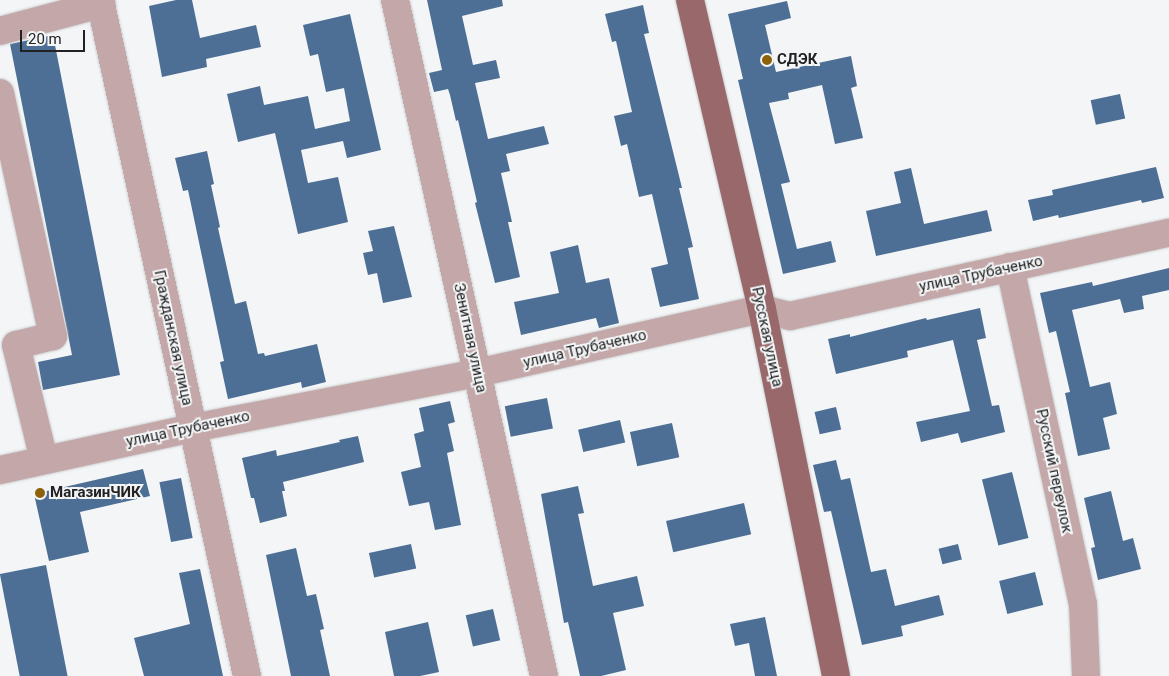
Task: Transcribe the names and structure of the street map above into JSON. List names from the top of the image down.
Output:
{
  "streets": {
    "main road": ["Русская улица"],
    "street": [
      "улица Трубаченко",
      "Гражданская улица",
      "Зенитная улица",
      "Русский переулок"
    ]
  },
  "crossings": [
    ["улица Трубаченко", "Русская улица"],
    ["улица Трубаченко", "Гражданская улица"],
    ["улица Трубаченко", "Зенитная улица"],
    ["улица Трубаченко", "Русский переулок"]
  ],
  "places": ["СДЭК", "МагазинЧИК"],
  "scale_bar": "20 m"
}
